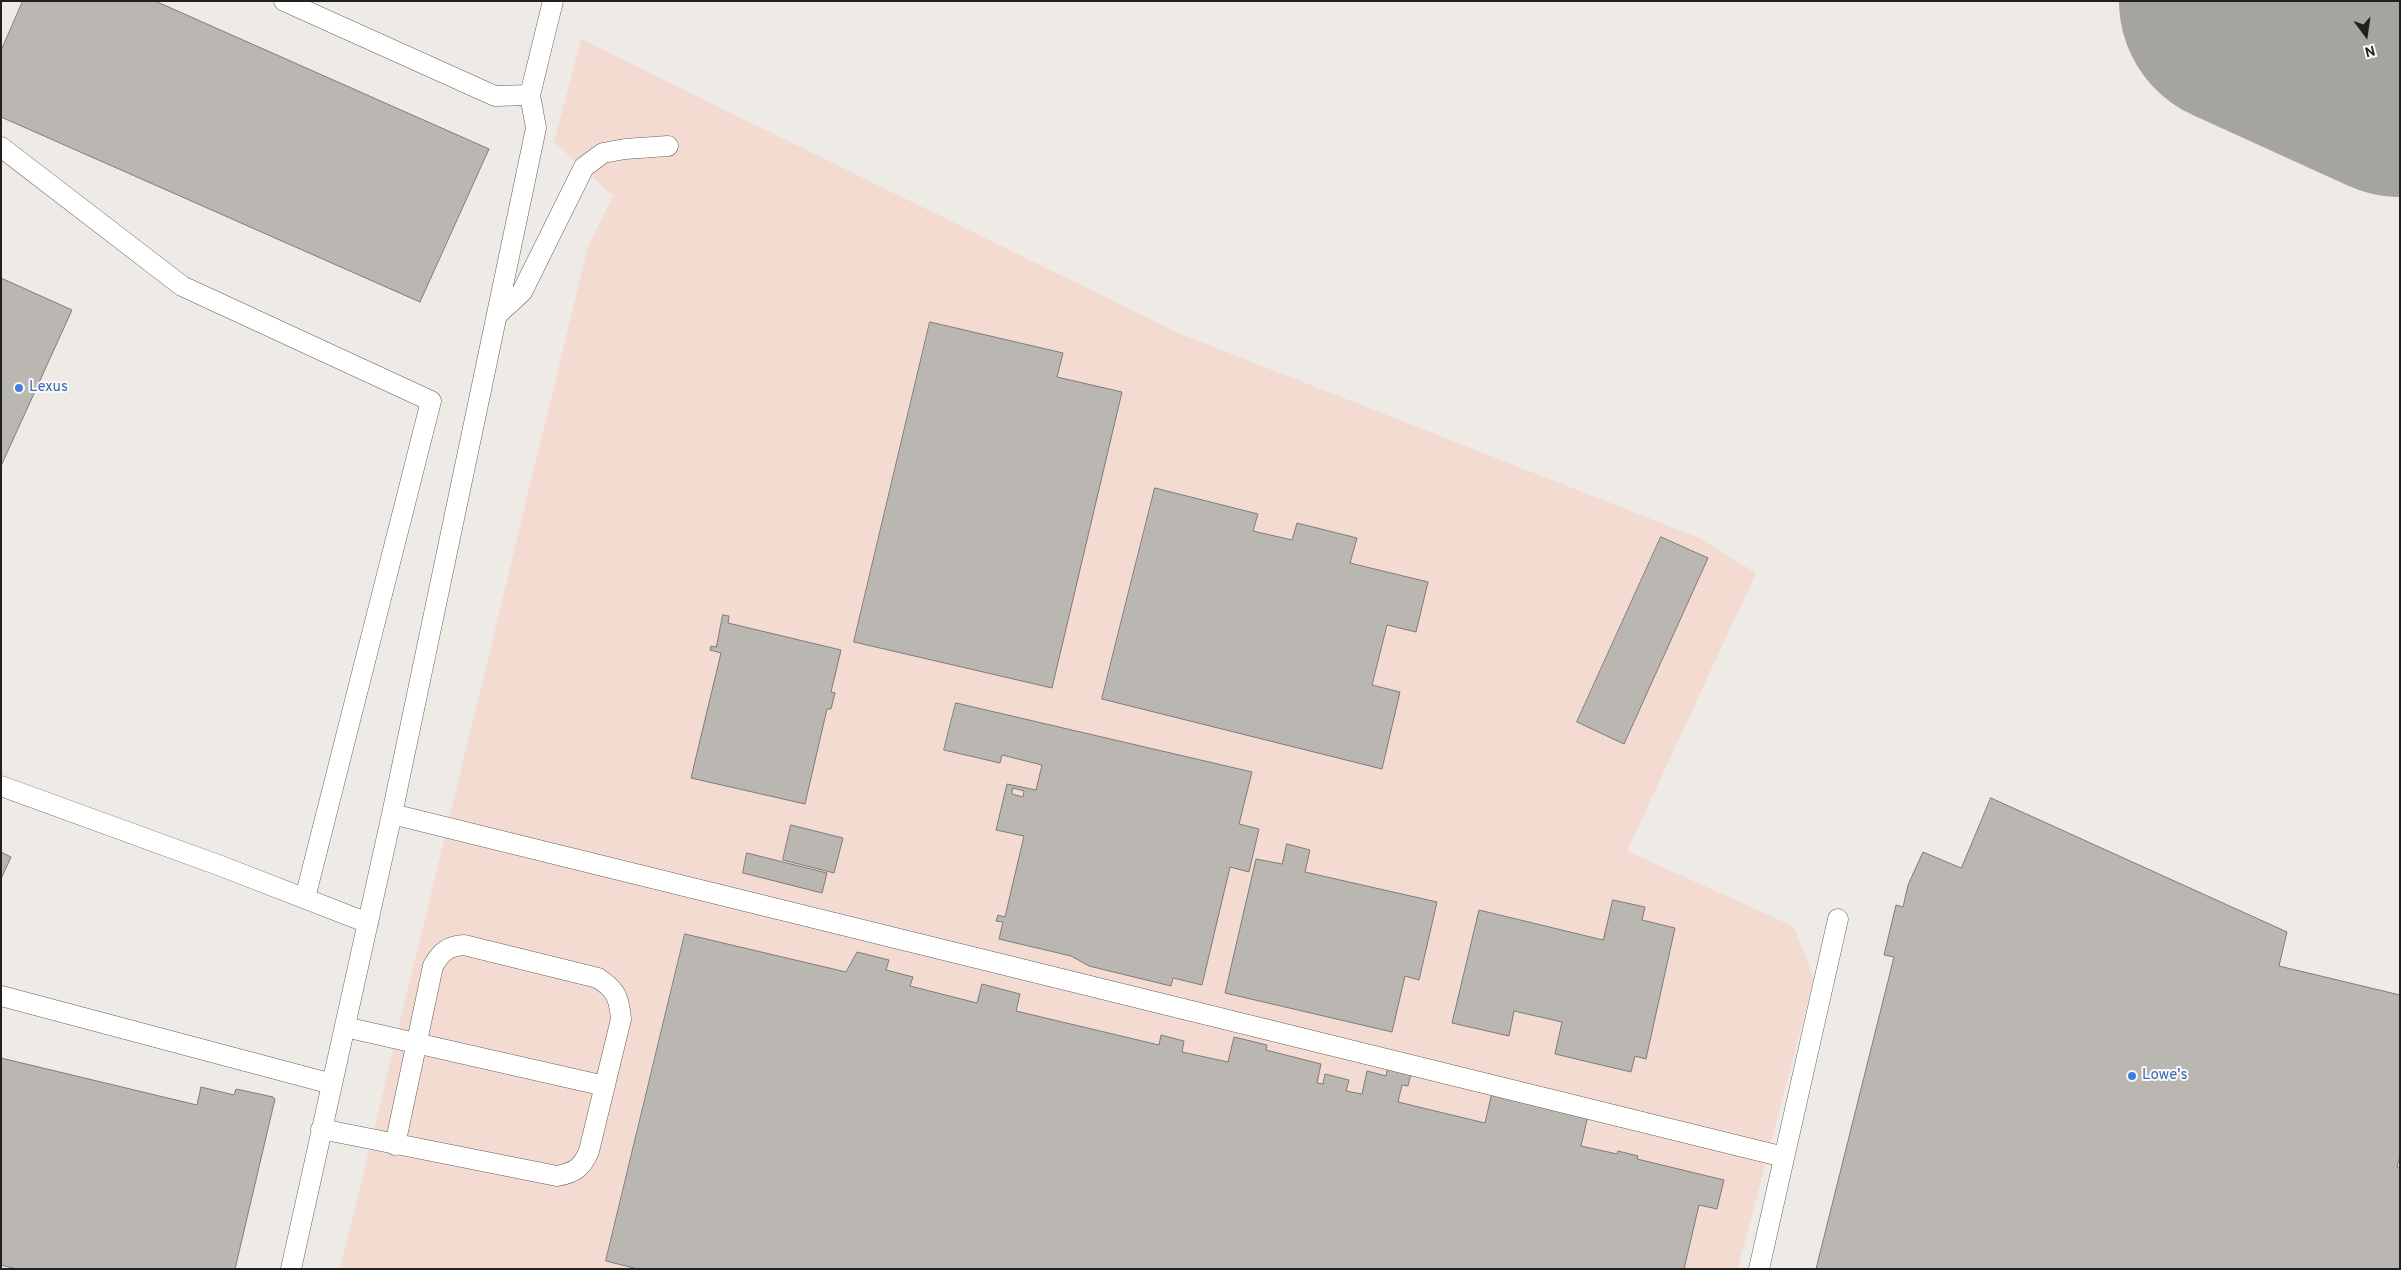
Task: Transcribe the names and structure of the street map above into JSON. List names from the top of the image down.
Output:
{
  "places": ["Lexus", "Lowe's"],
  "north": "bottom"
}
